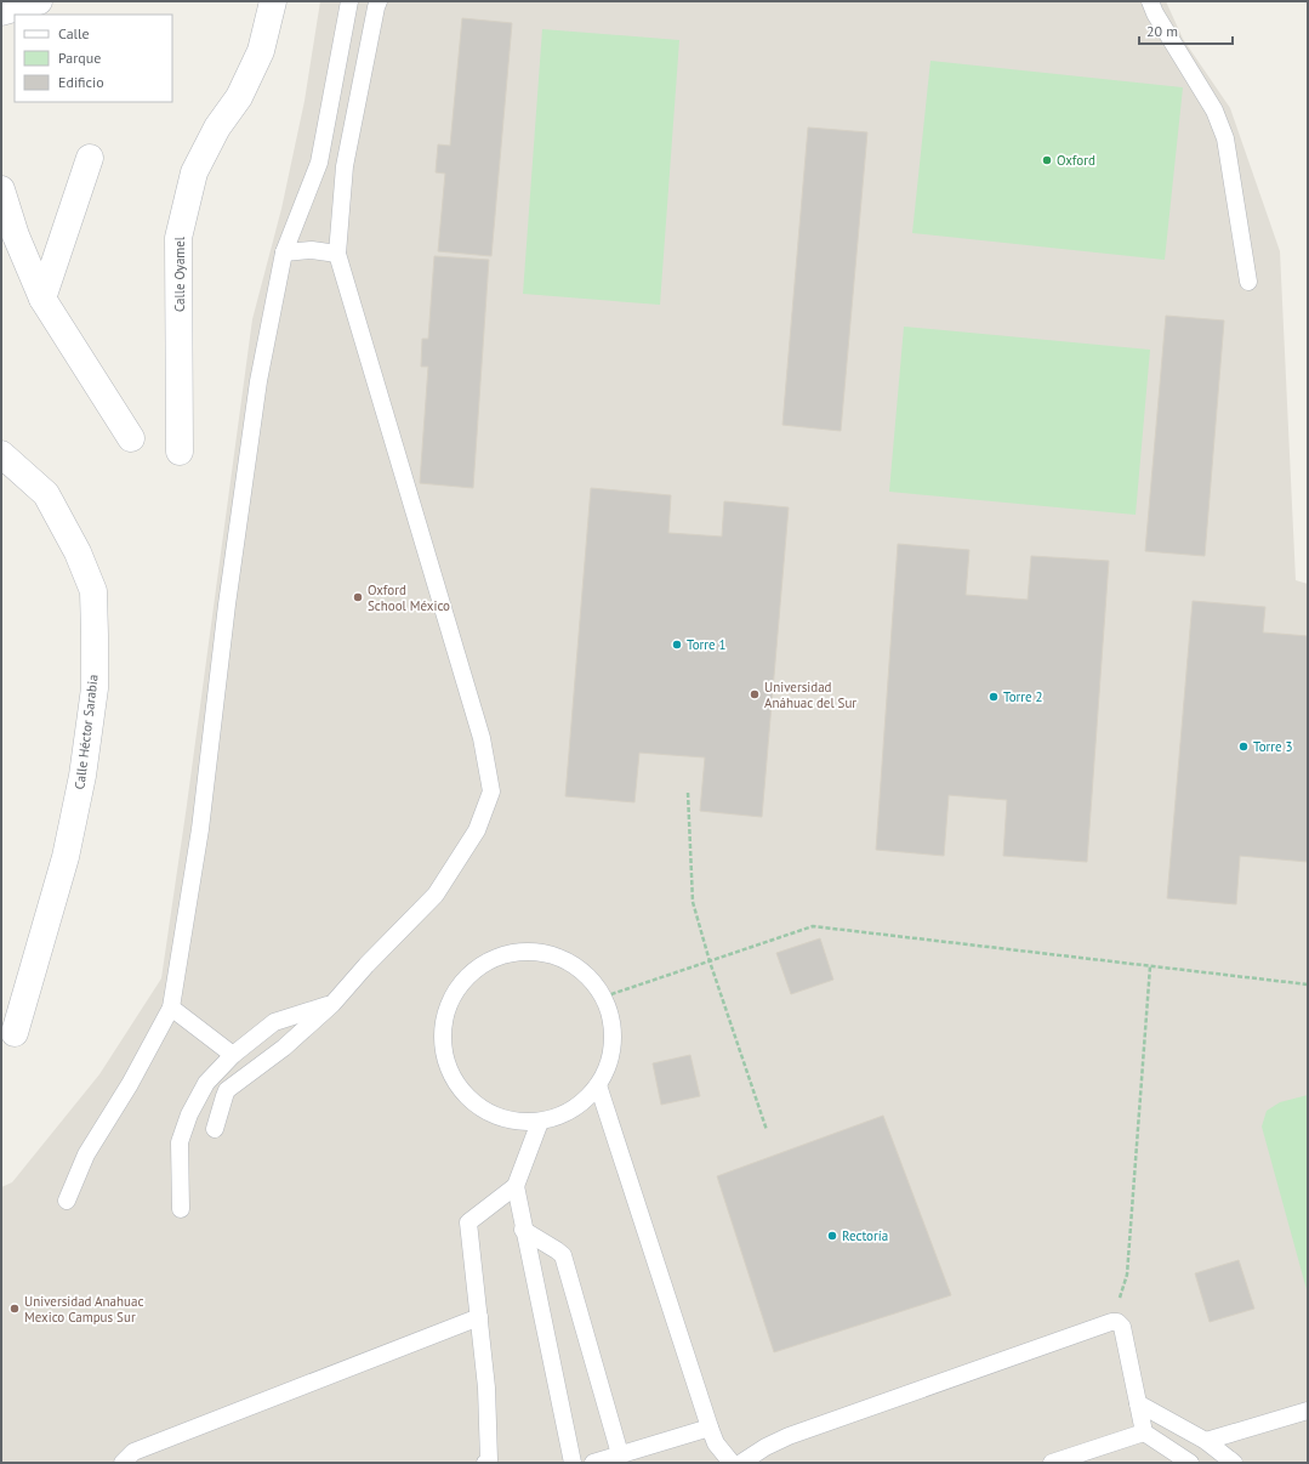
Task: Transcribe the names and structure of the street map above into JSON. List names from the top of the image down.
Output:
{
  "streets": {
    "street": ["Calle Oyamel", "Calle Héctor Sarabia"]
  },
  "places": [
    "Oxford",
    "Oxford School México",
    "Torre 1",
    "Universidad Anáhuac del Sur",
    "Torre 2",
    "Torre 3",
    "Rectoría",
    "Universidad Anahuac Mexico Campus Sur"
  ],
  "legend": ["Calle", "Parque", "Edificio"],
  "scale_bar": "20 m"
}
